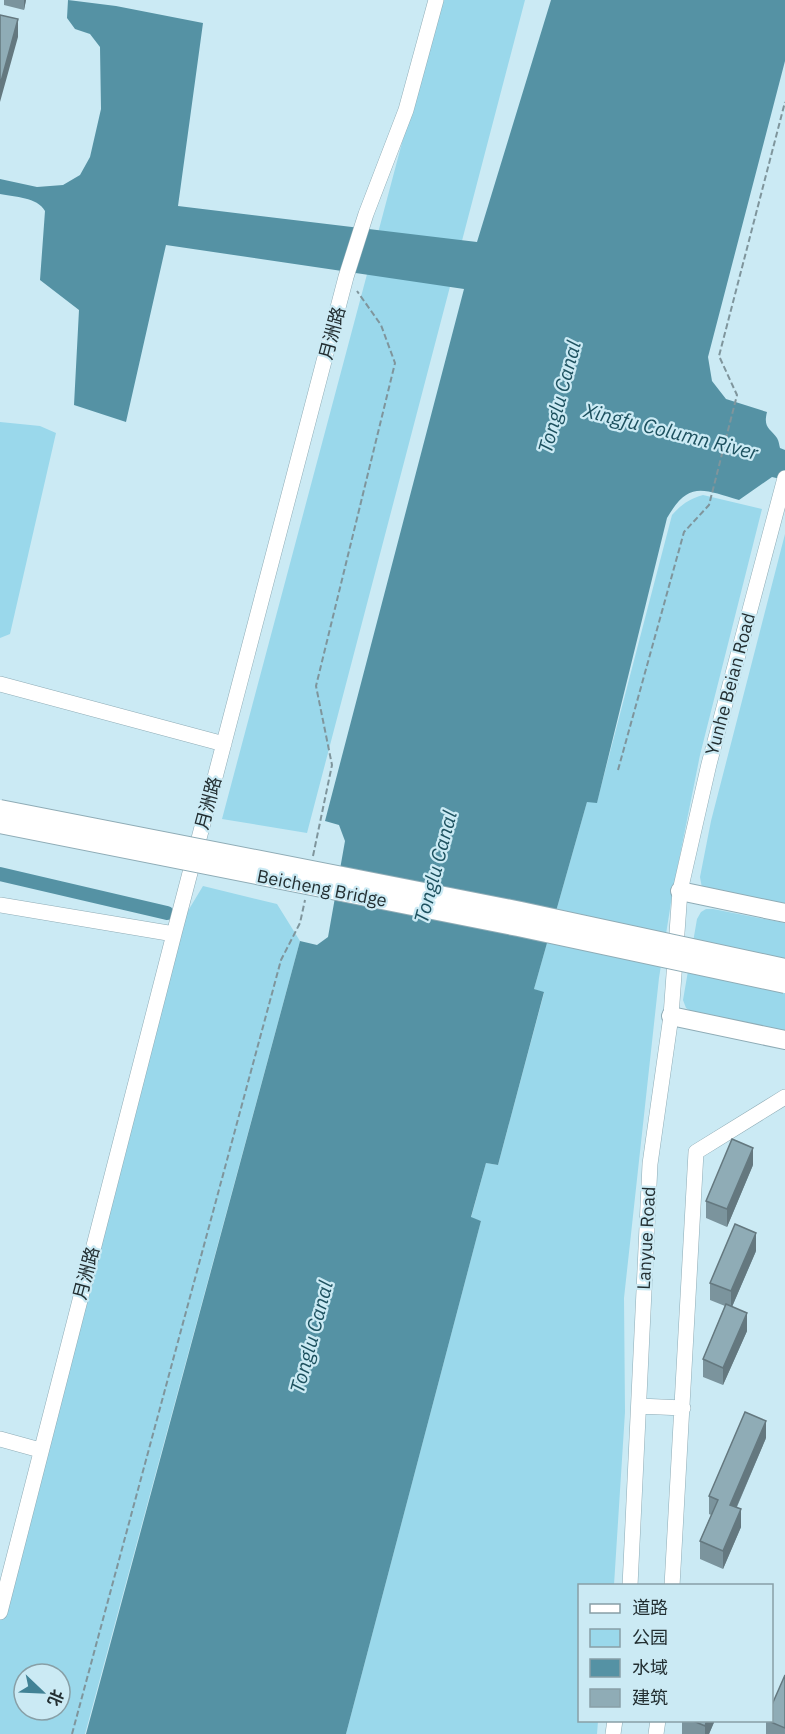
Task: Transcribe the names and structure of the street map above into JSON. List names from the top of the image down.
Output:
{
  "streets": {
    "main road": ["Beicheng Bridge"],
    "street": ["月洲路", "Yunhe Beian Road", "Lanyue Road"]
  },
  "crossings": [
    ["Yunhe Beian Road", "Lanyue Road"]
  ],
  "water": ["Tonglu Canal", "Xingfu Column River"],
  "legend": [
    "道路",
    "公园",
    "水域",
    "建筑"
  ],
  "north": "bottom right"
}
